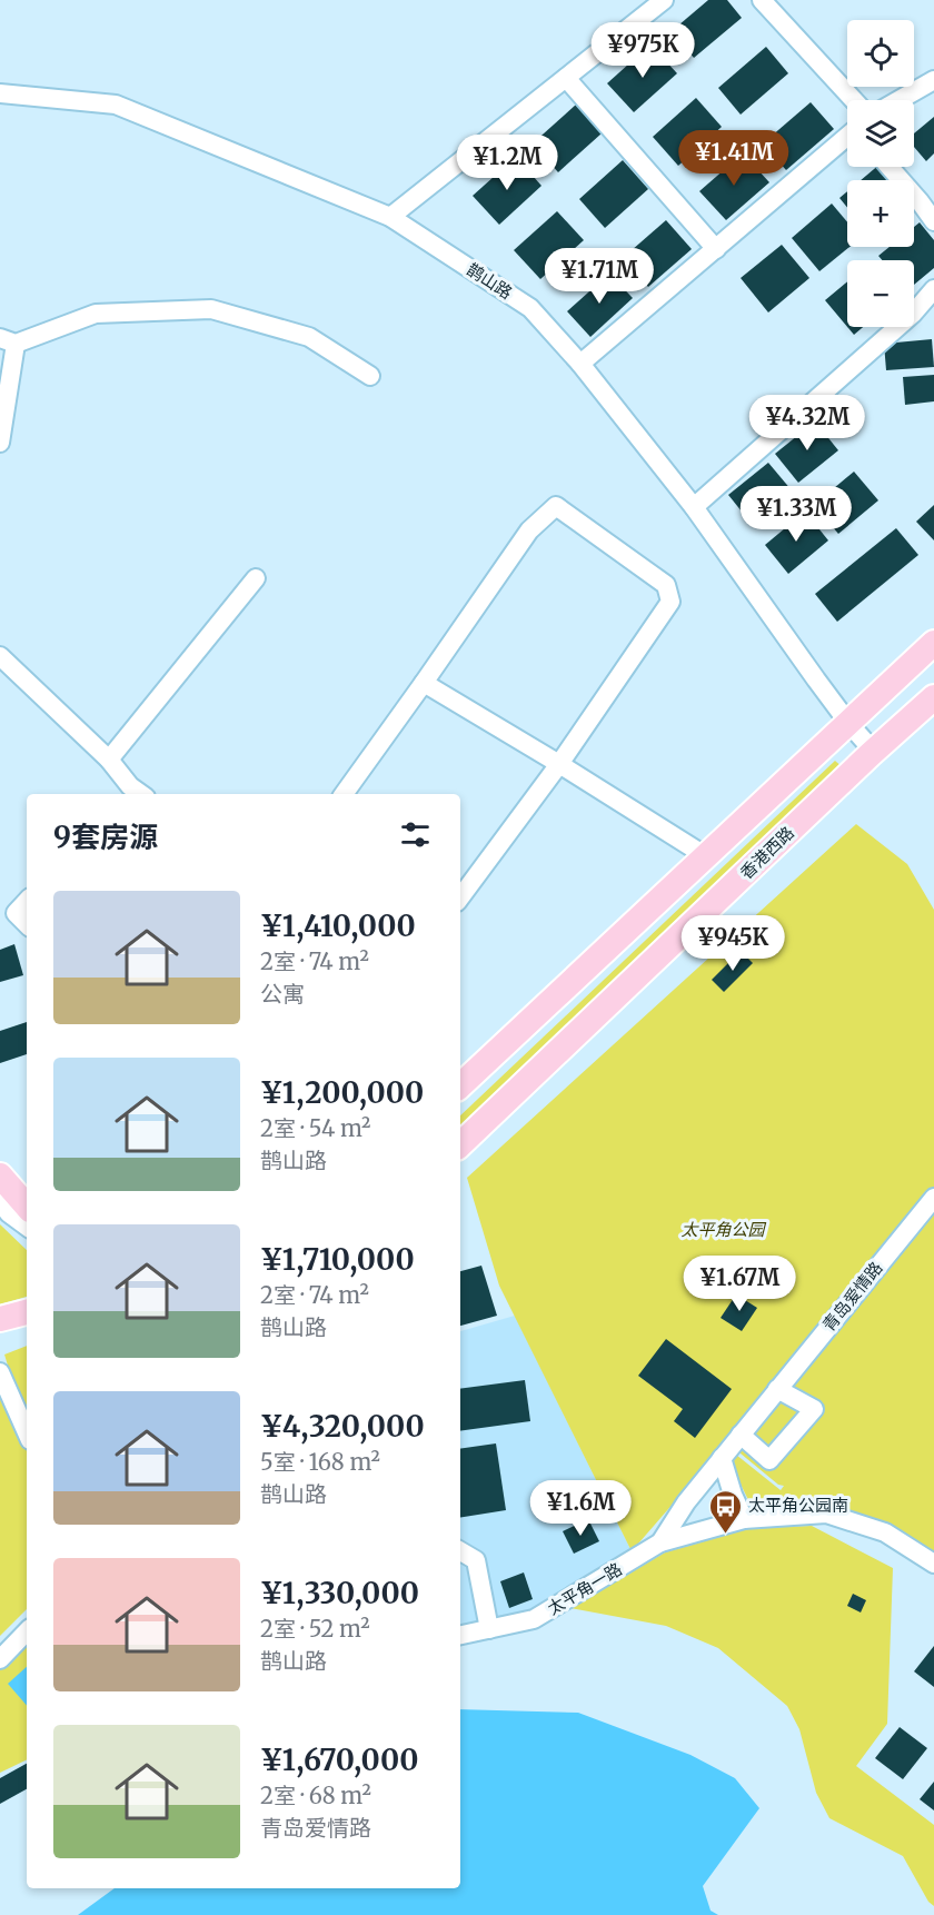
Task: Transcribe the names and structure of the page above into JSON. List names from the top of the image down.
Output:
{
  "streets": {
    "main road": ["香港西路"],
    "street": ["鹊山路", "青岛爱情路", "太平角一路"]
  },
  "crossings": [
    ["鹊山路", "香港西路"],
    ["青岛爱情路", "太平角一路"]
  ],
  "parks": ["太平角公园"],
  "places": {
    "bus stop": ["太平角公园南"]
  },
  "page": {
    "map_buttons": ["+", "−"],
    "price": [
      "¥975K",
      "¥1.41M",
      "¥1.2M",
      "¥1.71M",
      "¥4.32M",
      "¥1.33M",
      "¥945K",
      "¥1.67M",
      "¥1.6M"
    ],
    "heading": "9套房源",
    "list": [
      {
        "name": "¥1,410,000",
        "note": "2室 · 74 m² · 公寓"
      },
      {
        "name": "¥1,200,000",
        "note": "2室 · 54 m² · 鹊山路"
      },
      {
        "name": "¥1,710,000",
        "note": "2室 · 74 m² · 鹊山路"
      },
      {
        "name": "¥4,320,000",
        "note": "5室 · 168 m² · 鹊山路"
      },
      {
        "name": "¥1,330,000",
        "note": "2室 · 52 m² · 鹊山路"
      },
      {
        "name": "¥1,670,000",
        "note": "2室 · 68 m² · 青岛爱情路"
      }
    ]
  }
}
